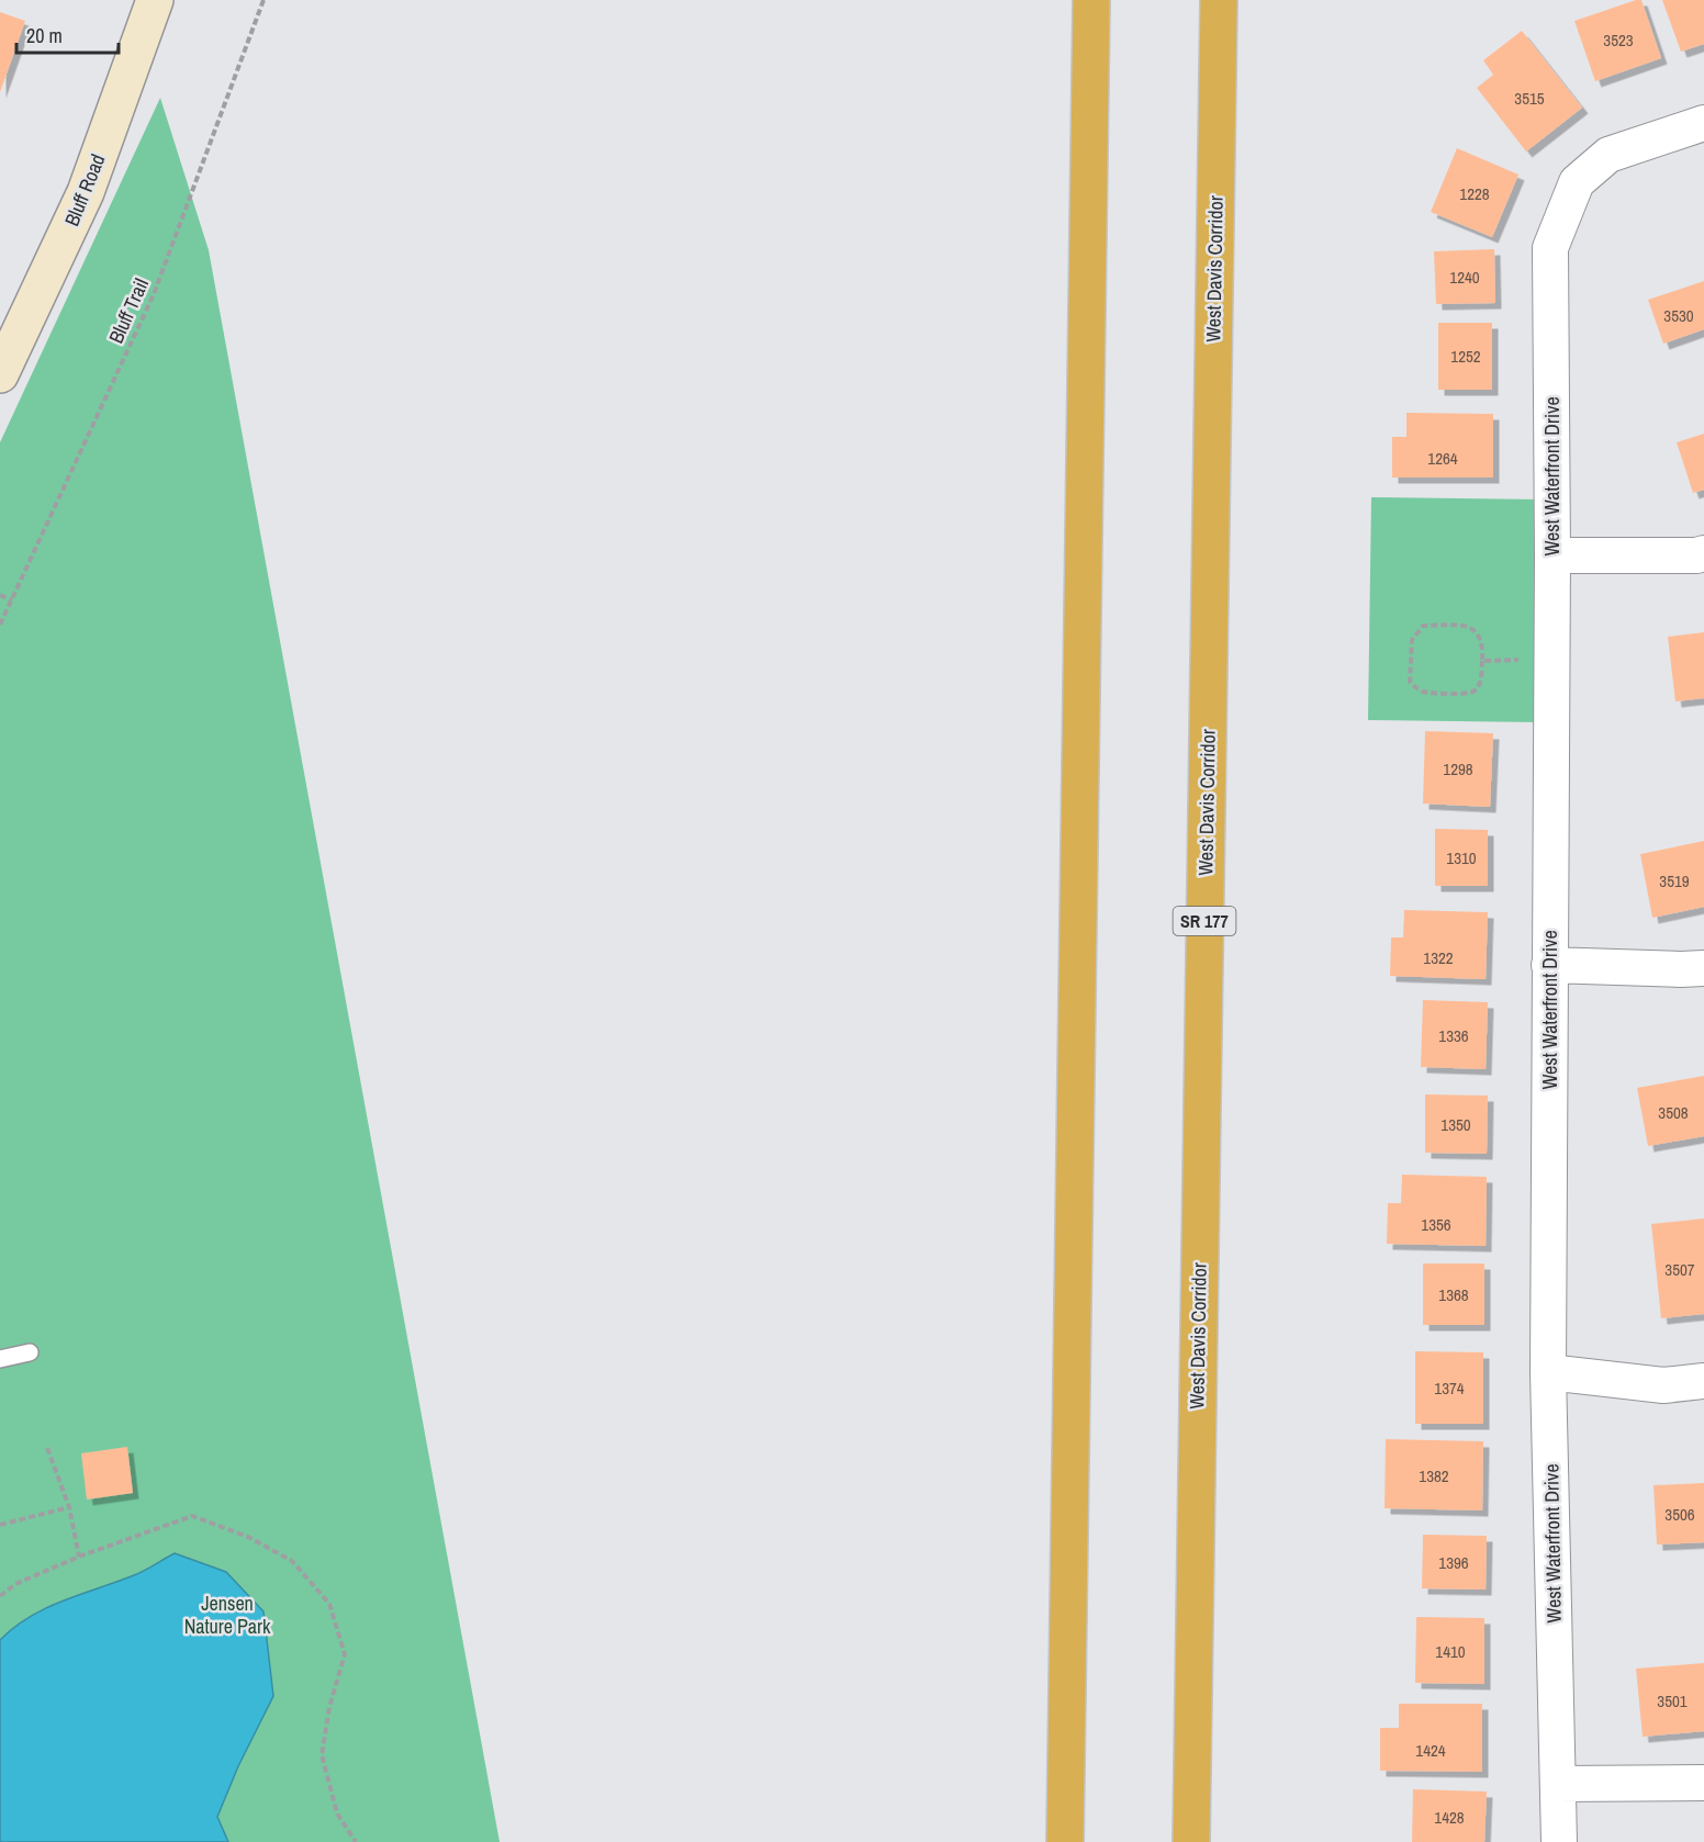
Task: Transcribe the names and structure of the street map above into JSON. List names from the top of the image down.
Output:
{
  "streets": {
    "highway": ["West Davis Corridor", "SR 177"],
    "main road": ["Bluff Road"],
    "street": ["West Waterfront Drive"],
    "path": ["Bluff Trail"]
  },
  "parks": ["Jensen Nature Park"],
  "house_numbers": [
    "3523",
    "3515",
    "1228",
    "1240",
    "3530",
    "1252",
    "1264",
    "1298",
    "1310",
    "3519",
    "1322",
    "1336",
    "3508",
    "1350",
    "1356",
    "3507",
    "1368",
    "1374",
    "1382",
    "3506",
    "1396",
    "1410",
    "3501",
    "1424",
    "1428"
  ],
  "scale_bar": "20 m"
}
